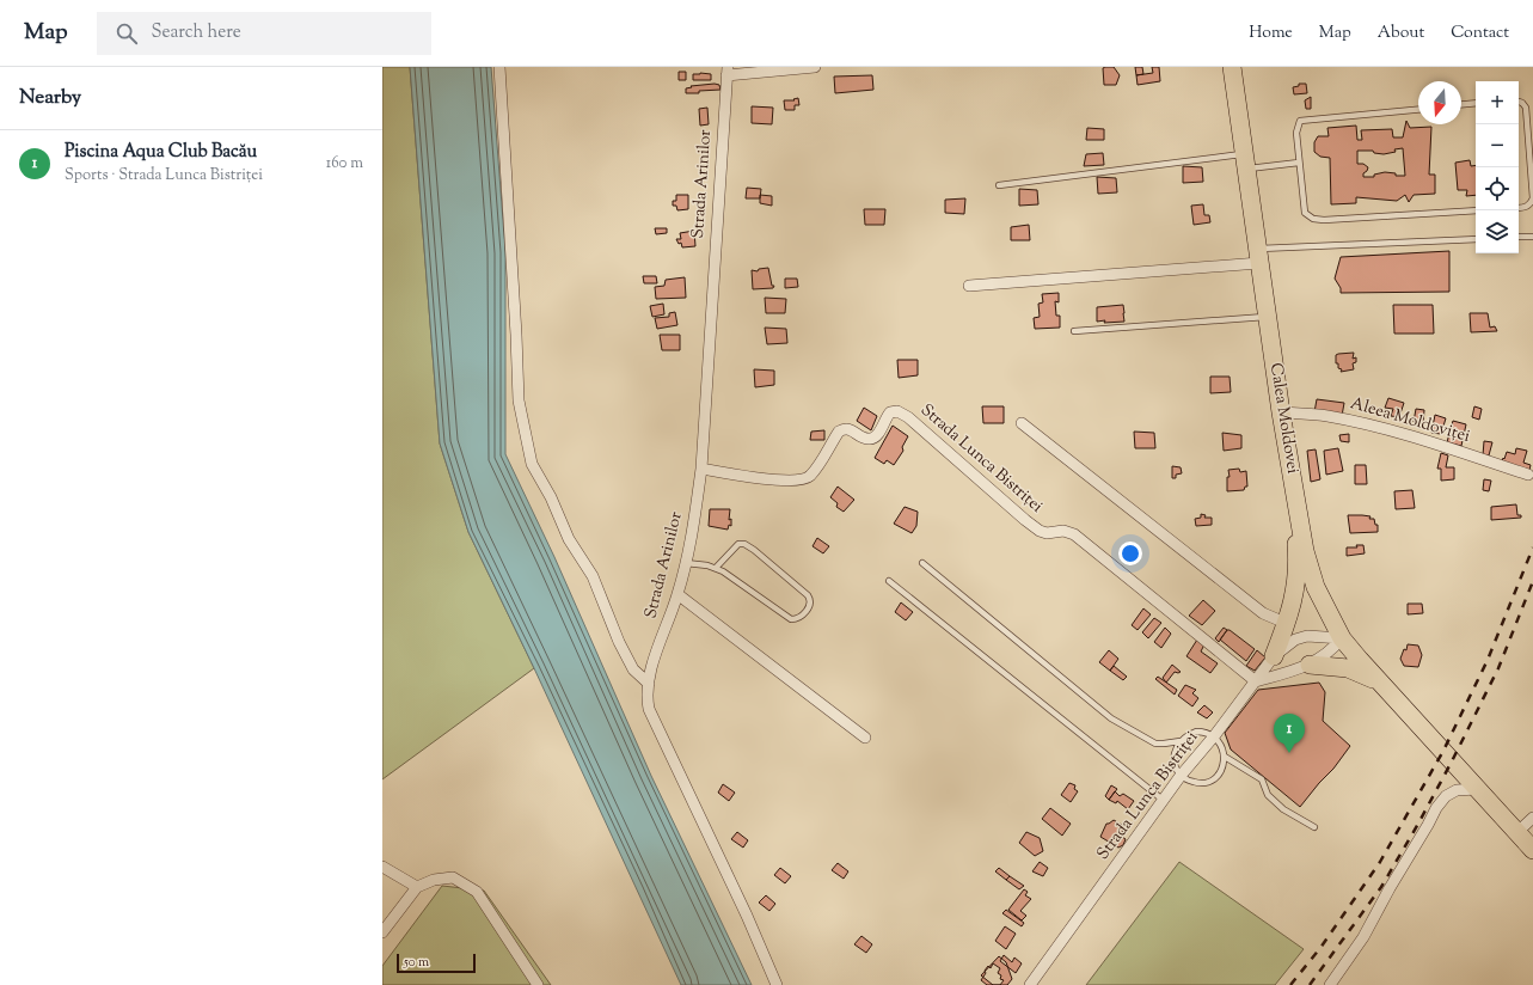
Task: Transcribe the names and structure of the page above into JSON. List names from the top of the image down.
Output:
{
  "streets": {
    "main road": ["Calea Moldovei"],
    "street": ["Strada Arinilor", "Aleea Moldoviței", "Strada Lunca Bistriței"]
  },
  "crossings": [
    ["Strada Arinilor", "Strada Lunca Bistriței"],
    ["Calea Moldovei", "Aleea Moldoviței"]
  ],
  "scale_bar": "50 m",
  "north": "bottom",
  "page": {
    "header": "Map",
    "search": "Search here",
    "nav": [
      "Home",
      "Map",
      "About",
      "Contact"
    ],
    "heading": "Nearby",
    "map_buttons": ["+", "−"],
    "list": [
      {
        "mark": "1",
        "name": "Piscina Aqua Club Bacău",
        "note": "Sports · Strada Lunca Bistriței",
        "value": "160 m"
      }
    ],
    "pins": "1",
    "scale": "50 m"
  }
}
